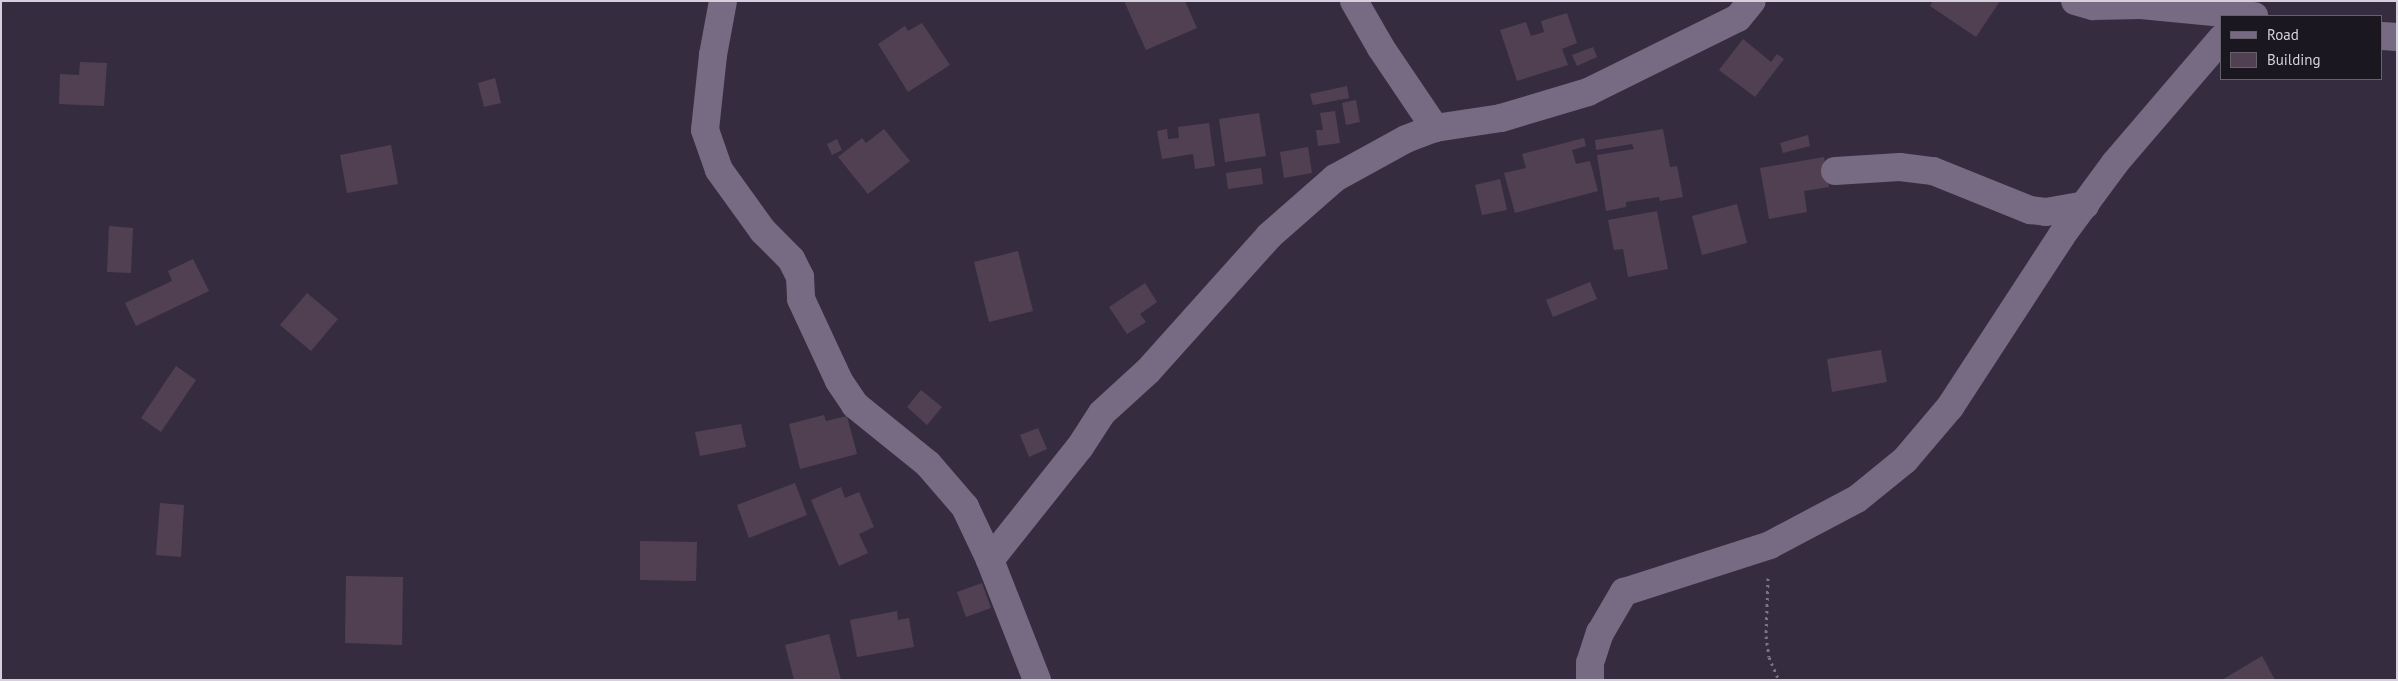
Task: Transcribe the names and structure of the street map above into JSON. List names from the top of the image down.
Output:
{
  "legend": ["Road", "Building"]
}
